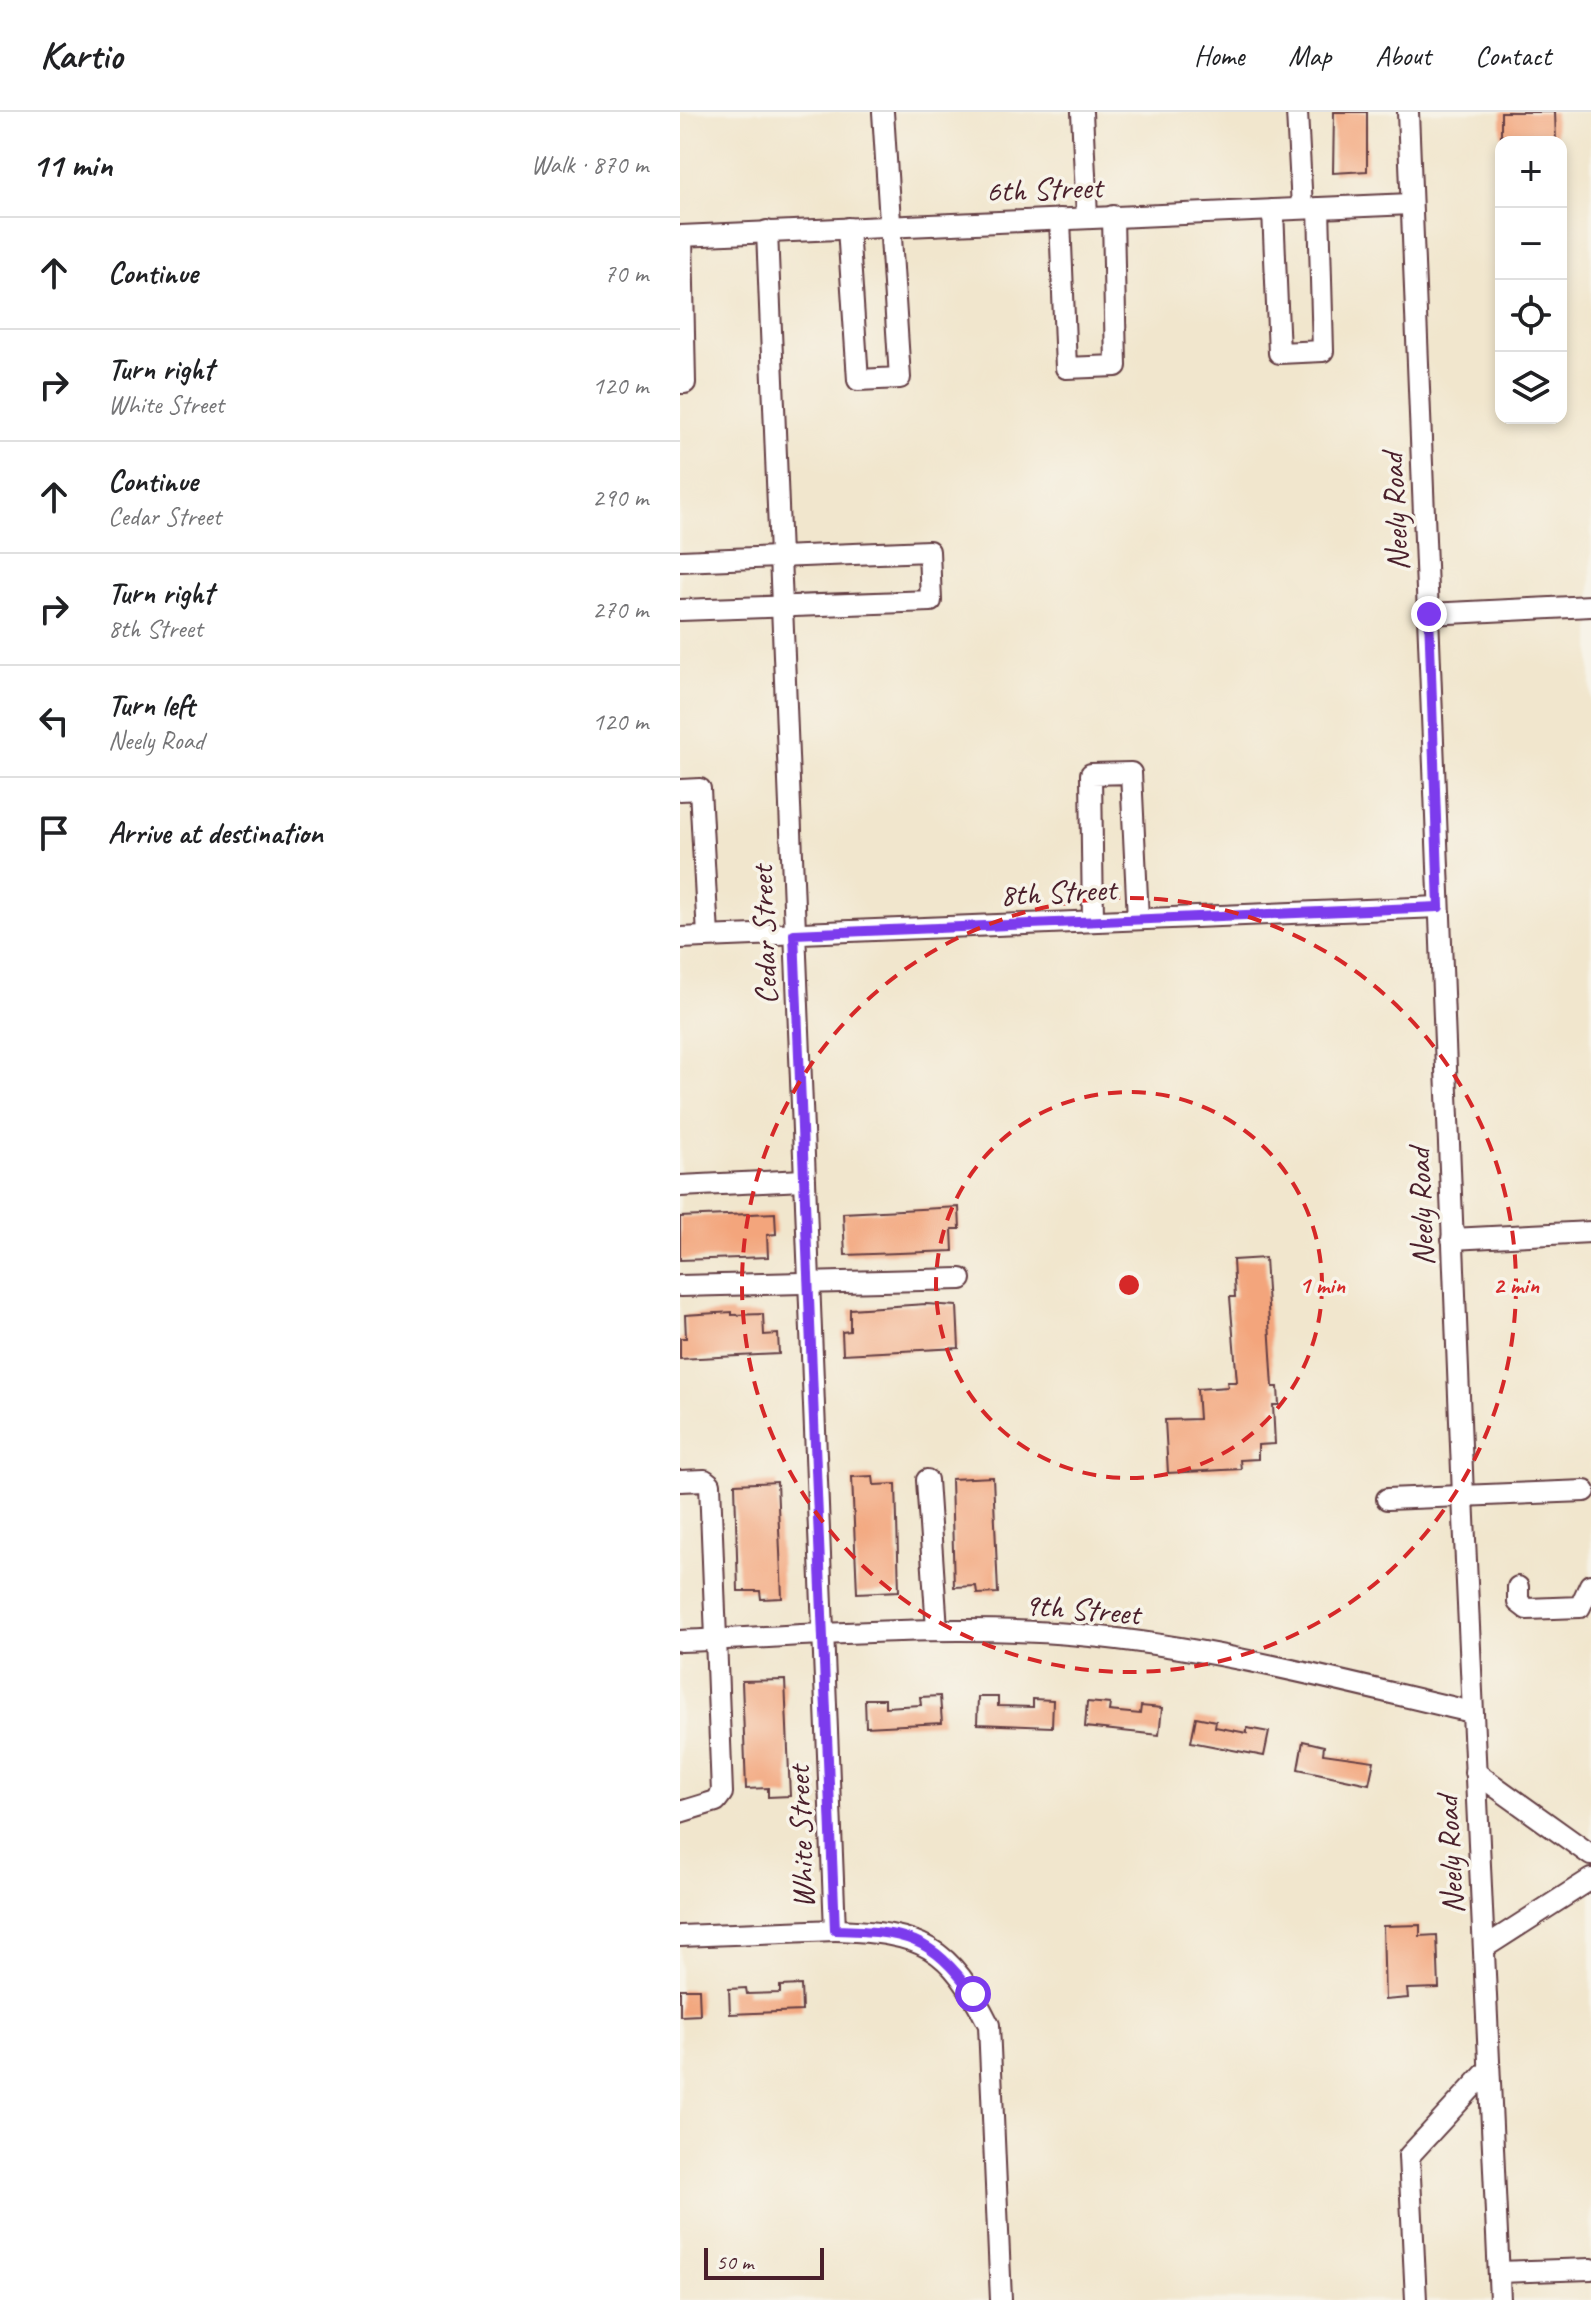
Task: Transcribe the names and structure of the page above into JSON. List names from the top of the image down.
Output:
{
  "streets": {
    "street": [
      "6th Street",
      "Neely Road",
      "8th Street",
      "Cedar Street",
      "9th Street",
      "White Street"
    ]
  },
  "crossings": [
    ["6th Street", "Neely Road"],
    ["6th Street", "Cedar Street"],
    ["Neely Road", "8th Street"],
    ["Neely Road", "9th Street"],
    ["8th Street", "Cedar Street"],
    ["Cedar Street", "9th Street"],
    ["Cedar Street", "White Street"],
    ["9th Street", "White Street"]
  ],
  "scale_bar": "50 m",
  "page": {
    "header": "Kartio",
    "nav": [
      "Home",
      "Map",
      "About",
      "Contact"
    ],
    "heading": ["11 min", "Walk · 870 m"],
    "map_buttons": ["+", "−"],
    "list": [
      ["Continue", "70 m"],
      ["Turn right", "White Street", "120 m"],
      ["Continue", "Cedar Street", "290 m"],
      ["Turn right", "8th Street", "270 m"],
      ["Turn left", "Neely Road", "120 m"],
      "Arrive at destination"
    ],
    "scale": "50 m"
  },
  "rings": ["1 min", "2 min"]
}
